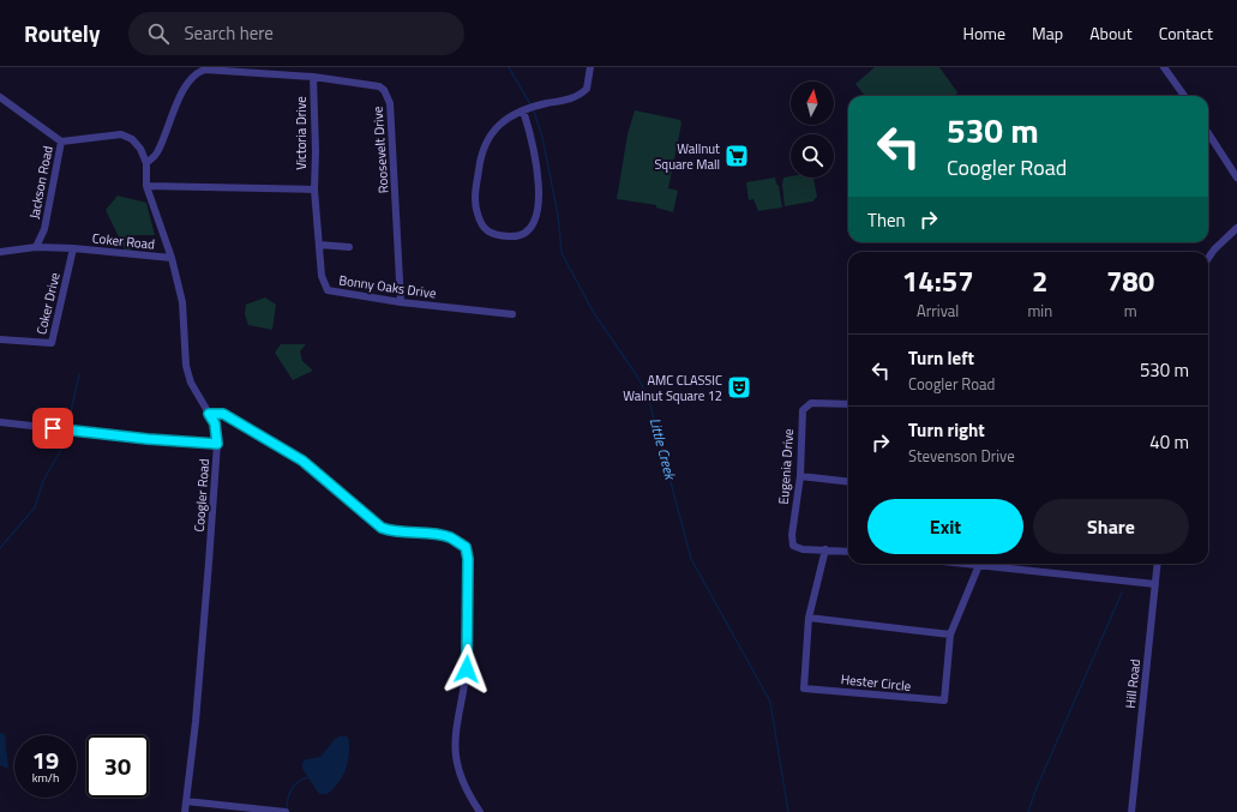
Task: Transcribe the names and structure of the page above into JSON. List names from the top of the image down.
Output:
{
  "streets": {
    "street": [
      "Victoria Drive",
      "Roosevelt Drive",
      "Jackson Road",
      "Coker Road",
      "Bonny Oaks Drive",
      "Coker Drive",
      "Eugenia Drive",
      "Coogler Road",
      "Hester Circle",
      "Hill Road"
    ]
  },
  "crossings": [
    ["Victoria Drive", "Roosevelt Drive"],
    ["Victoria Drive", "Bonny Oaks Drive"],
    ["Roosevelt Drive", "Bonny Oaks Drive"],
    ["Roosevelt Drive", "Coogler Road"],
    ["Coker Road", "Coker Drive"],
    ["Coker Road", "Coogler Road"],
    ["Eugenia Drive", "Hester Circle"]
  ],
  "water": ["Little Creek"],
  "places": {
    "supermarket": ["Wallnut Square Mall"],
    "theatre": ["AMC CLASSIC Walnut Square 12"]
  },
  "north": "top",
  "page": {
    "header": "Routely",
    "search": "Search here",
    "nav": [
      "Home",
      "Map",
      "About",
      "Contact"
    ],
    "turn": ["530 m", "Coogler Road"],
    "then": "Then",
    "eta": [
      "14:57",
      "Arrival",
      "2",
      "min",
      "780",
      "m"
    ],
    "list": [
      {
        "name": "Turn left",
        "note": "Coogler Road",
        "value": "530 m"
      },
      {
        "name": "Turn right",
        "note": "Stevenson Drive",
        "value": "40 m"
      }
    ],
    "buttons": ["Exit", "Share"],
    "speed": "19 km/h",
    "limit": "30"
  }
}
